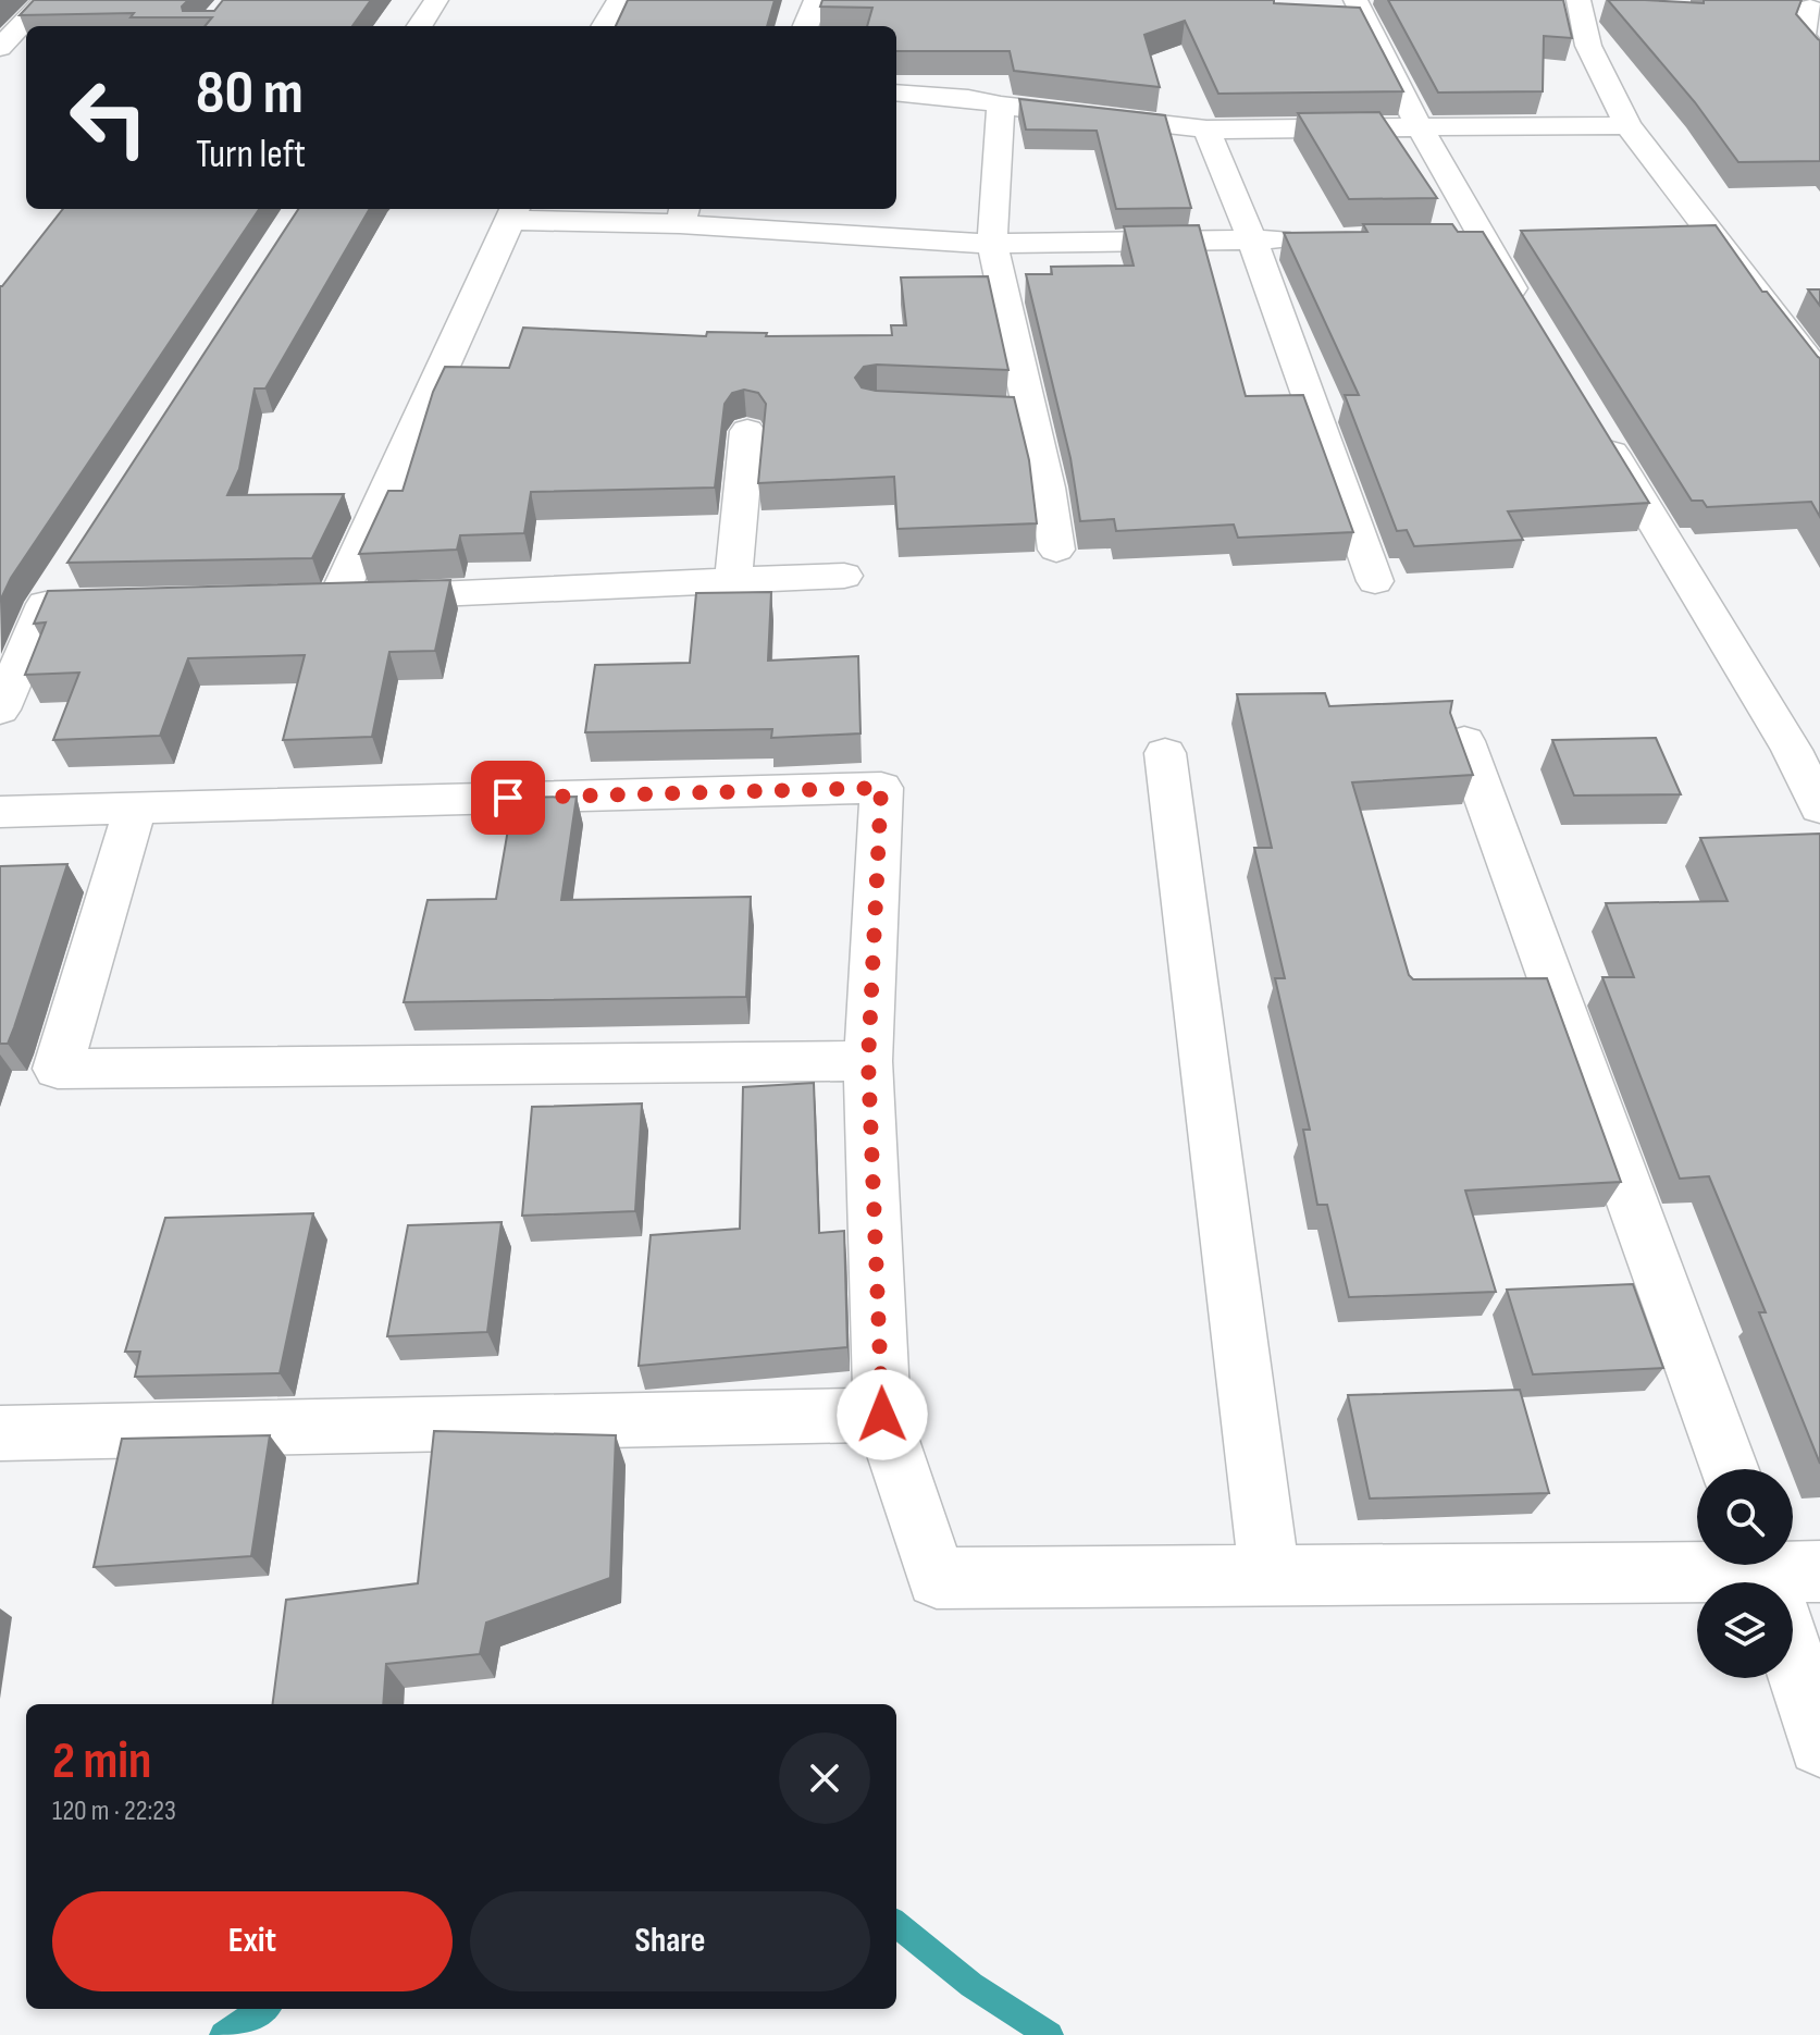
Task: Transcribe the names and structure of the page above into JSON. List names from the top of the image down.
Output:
{
  "page": {
    "turn": ["80 m", "Turn left"],
    "heading": ["2 min", "120 m · 22:23"],
    "buttons": ["Exit", "Share"]
  }
}
